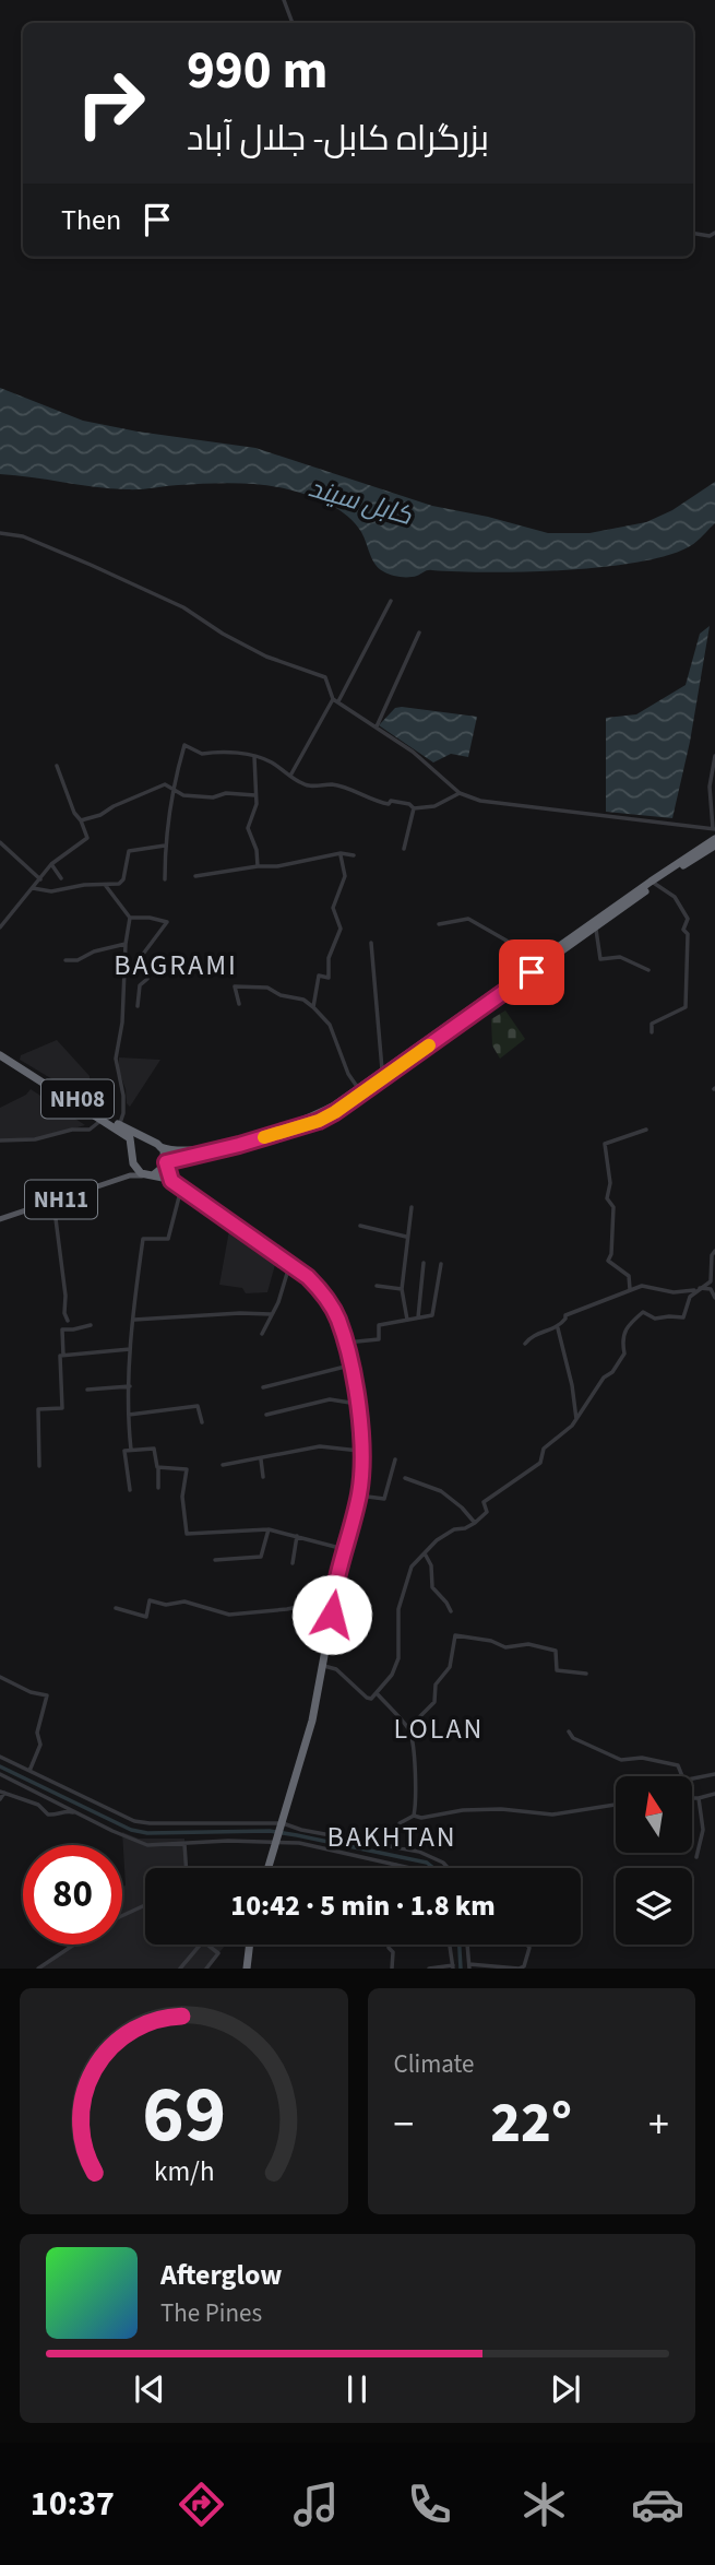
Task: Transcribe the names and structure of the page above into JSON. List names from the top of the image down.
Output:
{
  "streets": {
    "highway": ["NH08"],
    "main road": ["NH11"]
  },
  "crossings": [
    ["NH08", "NH11"]
  ],
  "districts": ["BAGRAMI", "LOLAN", "BAKHTAN"],
  "water": ["کابل سيند"],
  "north": "top",
  "page": {
    "turn": ["990 m", "بزرگراه کابل- جلال آباد"],
    "then": "Then",
    "limit": "80",
    "trip": "10:42 · 5 min · 1.8 km",
    "tile": "Climate",
    "heat": ["−", "22°", "+"],
    "song": ["Afterglow", "The Pines"],
    "tabs": "10:37",
    "gauge": ["69", "km/h"]
  }
}
